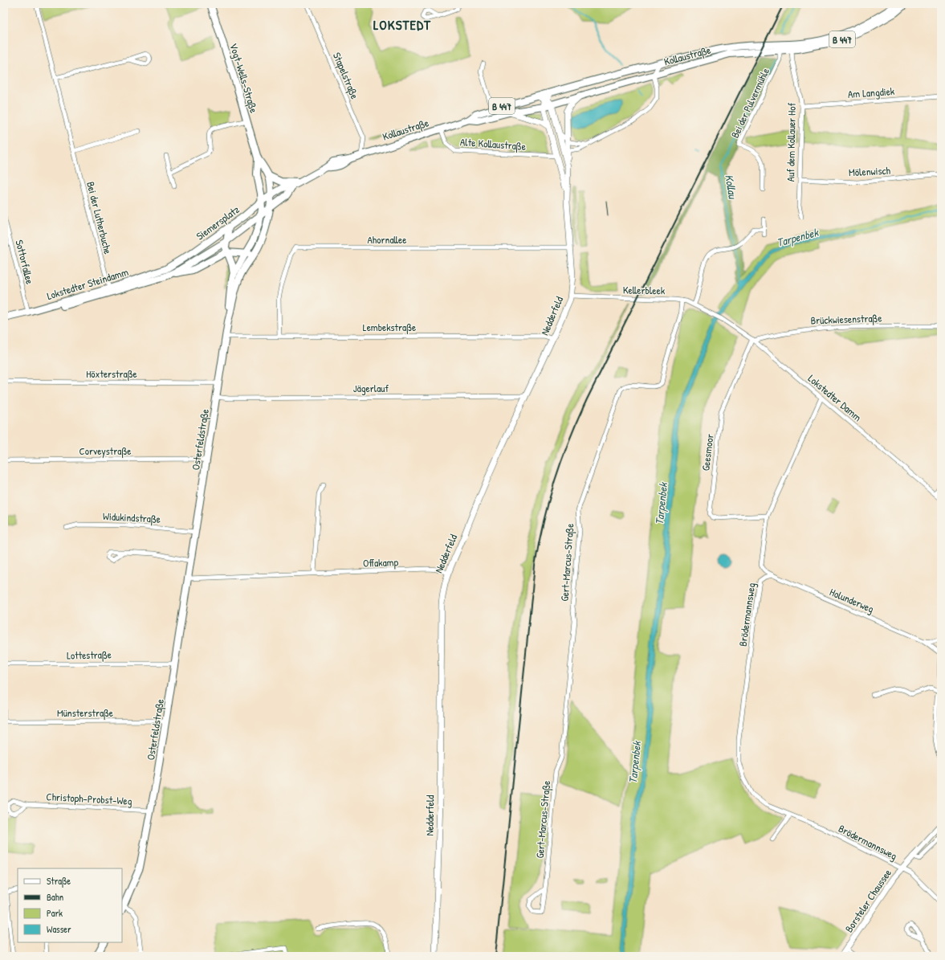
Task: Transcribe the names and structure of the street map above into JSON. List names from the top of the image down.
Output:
{
  "streets": {
    "main road": [
      "B 447",
      "Kollaustraße",
      "Vogt-Wells-Straße",
      "Siemersplatz",
      "Lokstedter Steindamm",
      "Nedderfeld",
      "Osterfeldstraße",
      "Borsteler Chaussee"
    ],
    "street": [
      "Stapelstraße",
      "Am Langdiek",
      "Bei der Pulvermühle",
      "Auf dem Kollauer Hof",
      "Alte Kollaustraße",
      "Mölenwisch",
      "Bei der Lutherbuche",
      "Ahornallee",
      "Sottorfallee",
      "Kellerbleek",
      "Brückwiesenstraße",
      "Lembekstraße",
      "Höxterstraße",
      "Jägerlauf",
      "Lokstedter Damm",
      "Corveystraße",
      "Geesmoor",
      "Widukindstraße",
      "Offakamp",
      "Gert-Marcus-Straße",
      "Holunderweg",
      "Brödermannsweg",
      "Lottestraße",
      "Münsterstraße",
      "Christoph-Probst-Weg"
    ]
  },
  "crossings": [
    ["Kollaustraße", "Stapelstraße"],
    ["Kollaustraße", "Vogt-Wells-Straße"],
    ["Kollaustraße", "Bei der Pulvermühle"],
    ["Kollaustraße", "Auf dem Kollauer Hof"],
    ["Kollaustraße", "Alte Kollaustraße"],
    ["Kollaustraße", "Siemersplatz"],
    ["Kollaustraße", "Nedderfeld"],
    ["Kollaustraße", "Osterfeldstraße"],
    ["Vogt-Wells-Straße", "Siemersplatz"],
    ["Vogt-Wells-Straße", "Osterfeldstraße"],
    ["Am Langdiek", "Auf dem Kollauer Hof"],
    ["Auf dem Kollauer Hof", "Mölenwisch"],
    ["Alte Kollaustraße", "Nedderfeld"],
    ["Bei der Lutherbuche", "Lokstedter Steindamm"],
    ["Siemersplatz", "Lokstedter Steindamm"],
    ["Siemersplatz", "Osterfeldstraße"],
    ["Ahornallee", "Nedderfeld"],
    ["Ahornallee", "Lembekstraße"],
    ["Sottorfallee", "Lokstedter Steindamm"],
    ["Kellerbleek", "Nedderfeld"],
    ["Kellerbleek", "Lokstedter Damm"],
    ["Kellerbleek", "Gert-Marcus-Straße"],
    ["Nedderfeld", "Lembekstraße"],
    ["Nedderfeld", "Jägerlauf"],
    ["Nedderfeld", "Offakamp"],
    ["Brückwiesenstraße", "Lokstedter Damm"],
    ["Brückwiesenstraße", "Geesmoor"],
    ["Lembekstraße", "Osterfeldstraße"],
    ["Höxterstraße", "Osterfeldstraße"],
    ["Jägerlauf", "Osterfeldstraße"],
    ["Lokstedter Damm", "Geesmoor"],
    ["Lokstedter Damm", "Brödermannsweg"],
    ["Osterfeldstraße", "Corveystraße"],
    ["Osterfeldstraße", "Widukindstraße"],
    ["Osterfeldstraße", "Offakamp"],
    ["Osterfeldstraße", "Lottestraße"],
    ["Osterfeldstraße", "Münsterstraße"],
    ["Osterfeldstraße", "Christoph-Probst-Weg"],
    ["Geesmoor", "Brödermannsweg"],
    ["Holunderweg", "Brödermannsweg"],
    ["Brödermannsweg", "Borsteler Chaussee"]
  ],
  "districts": ["LOKSTEDT"],
  "water": ["Kollau", "Tarpenbek"],
  "legend": [
    "Straße",
    "Bahn",
    "Park",
    "Wasser"
  ]
}
